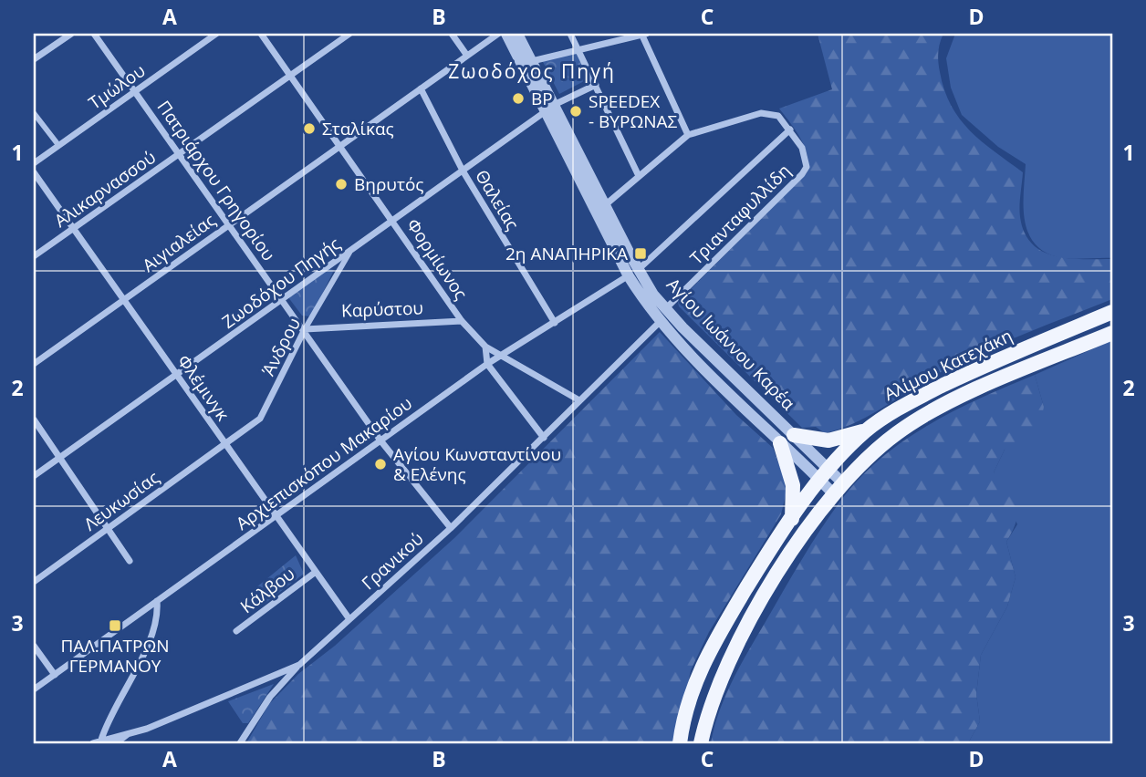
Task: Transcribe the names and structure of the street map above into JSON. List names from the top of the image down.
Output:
{
  "streets": {
    "main road": ["Αλίμου Κατεχάκη"],
    "street": [
      "Τμώλου",
      "Πατριάρχου Γρηγορίου",
      "Αλικαρνασσού",
      "Θαλείας",
      "Τριανταφυλλίδη",
      "Αιγιαλείας",
      "Φορμίωνος",
      "Ζωοδόχου Πηγής",
      "Καρύστου",
      "Αγίου Ιωάννου Καρέα",
      "Άνδρου",
      "Φλέμινγκ",
      "Αρχιεπισκόπου Μακαρίου",
      "Λευκωσίας",
      "Γρανικού",
      "Κάλβου"
    ]
  },
  "crossings": [
    ["Τμώλου", "Πατριάρχου Γρηγορίου"],
    ["Πατριάρχου Γρηγορίου", "Αλικαρνασσού"],
    ["Πατριάρχου Γρηγορίου", "Αιγιαλείας"],
    ["Πατριάρχου Γρηγορίου", "Ζωοδόχου Πηγής"],
    ["Πατριάρχου Γρηγορίου", "Καρύστου"],
    ["Πατριάρχου Γρηγορίου", "Άνδρου"],
    ["Πατριάρχου Γρηγορίου", "Αρχιεπισκόπου Μακαρίου"],
    ["Πατριάρχου Γρηγορίου", "Γρανικού"],
    ["Αλικαρνασσού", "Φορμίωνος"],
    ["Αλικαρνασσού", "Φλέμινγκ"],
    ["Θαλείας", "Αιγιαλείας"],
    ["Θαλείας", "Ζωοδόχου Πηγής"],
    ["Θαλείας", "Αρχιεπισκόπου Μακαρίου"],
    ["Τριανταφυλλίδη", "Αγίου Ιωάννου Καρέα"],
    ["Τριανταφυλλίδη", "Αρχιεπισκόπου Μακαρίου"],
    ["Αιγιαλείας", "Φορμίωνος"],
    ["Αιγιαλείας", "Φλέμινγκ"],
    ["Φορμίωνος", "Ζωοδόχου Πηγής"],
    ["Φορμίωνος", "Καρύστου"],
    ["Φορμίωνος", "Αρχιεπισκόπου Μακαρίου"],
    ["Φορμίωνος", "Γρανικού"],
    ["Ζωοδόχου Πηγής", "Αγίου Ιωάννου Καρέα"],
    ["Ζωοδόχου Πηγής", "Άνδρου"],
    ["Ζωοδόχου Πηγής", "Φλέμινγκ"],
    ["Καρύστου", "Άνδρου"],
    ["Αγίου Ιωάννου Καρέα", "Αλίμου Κατεχάκη"],
    ["Αγίου Ιωάννου Καρέα", "Αρχιεπισκόπου Μακαρίου"],
    ["Αγίου Ιωάννου Καρέα", "Γρανικού"],
    ["Άνδρου", "Φλέμινγκ"],
    ["Άνδρου", "Λευκωσίας"],
    ["Φλέμινγκ", "Αρχιεπισκόπου Μακαρίου"],
    ["Φλέμινγκ", "Λευκωσίας"],
    ["Φλέμινγκ", "Γρανικού"],
    ["Φλέμινγκ", "Κάλβου"]
  ],
  "districts": ["Ζωοδόχος Πηγή"],
  "places": {
    "other": [
      "BP",
      "SPEEDEX - ΒΥΡΩΝΑΣ",
      "Σταλίκας",
      "Βηρυτός",
      "Αγίου Κωνσταντίνου & Ελένης"
    ],
    "transit": ["2η ΑΝΑΠΗΡΙΚΑ", "ΠΑΛ.ΠΑΤΡΩΝ ΓΕΡΜΑΝΟΥ"]
  },
  "grid": {
    "columns": [
      "A",
      "B",
      "C",
      "D"
    ],
    "rows": ["1", "2", "3"]
  }
}
